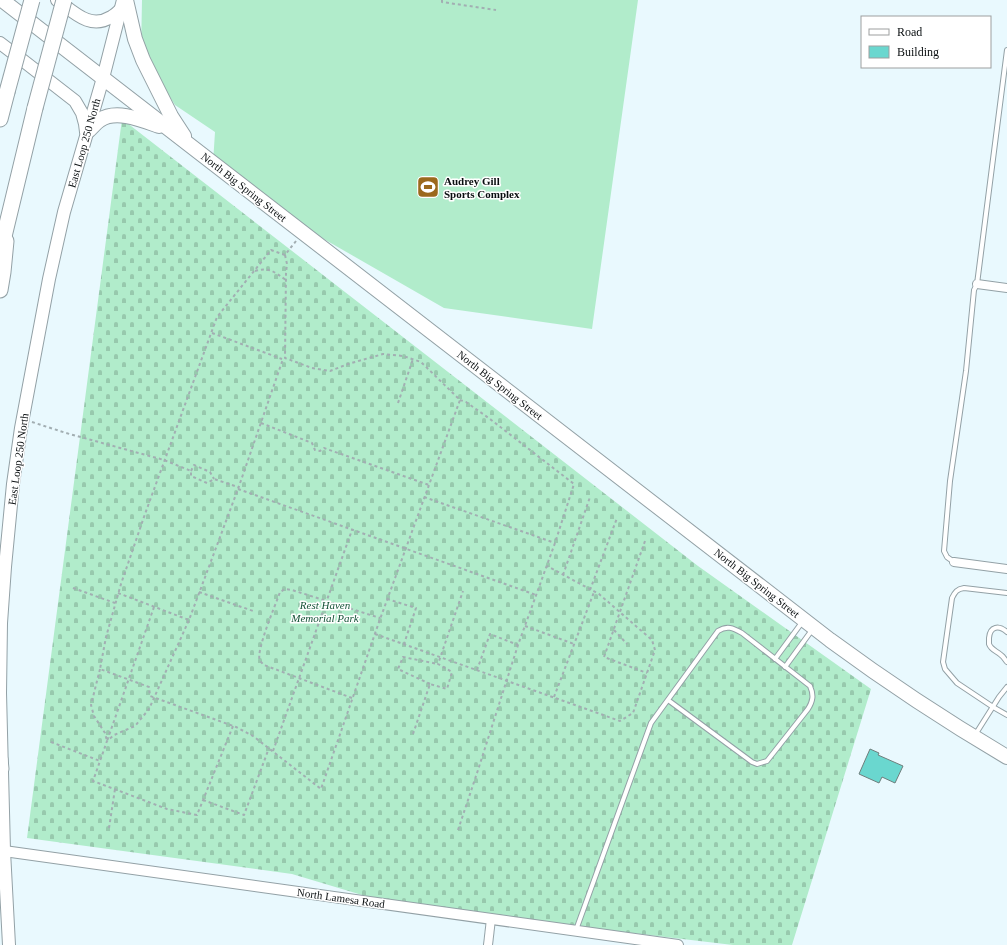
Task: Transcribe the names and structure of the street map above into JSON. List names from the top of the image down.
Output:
{
  "streets": {
    "highway": ["North Big Spring Street"],
    "main road": ["East Loop 250 North"],
    "street": ["North Lamesa Road"]
  },
  "crossings": [
    ["East Loop 250 North", "North Big Spring Street"],
    ["East Loop 250 North", "North Lamesa Road"]
  ],
  "parks": ["Rest Haven Memorial Park"],
  "places": {
    "sports": ["Audrey Gill Sports Complex"]
  },
  "legend": ["Road", "Building"]
}
